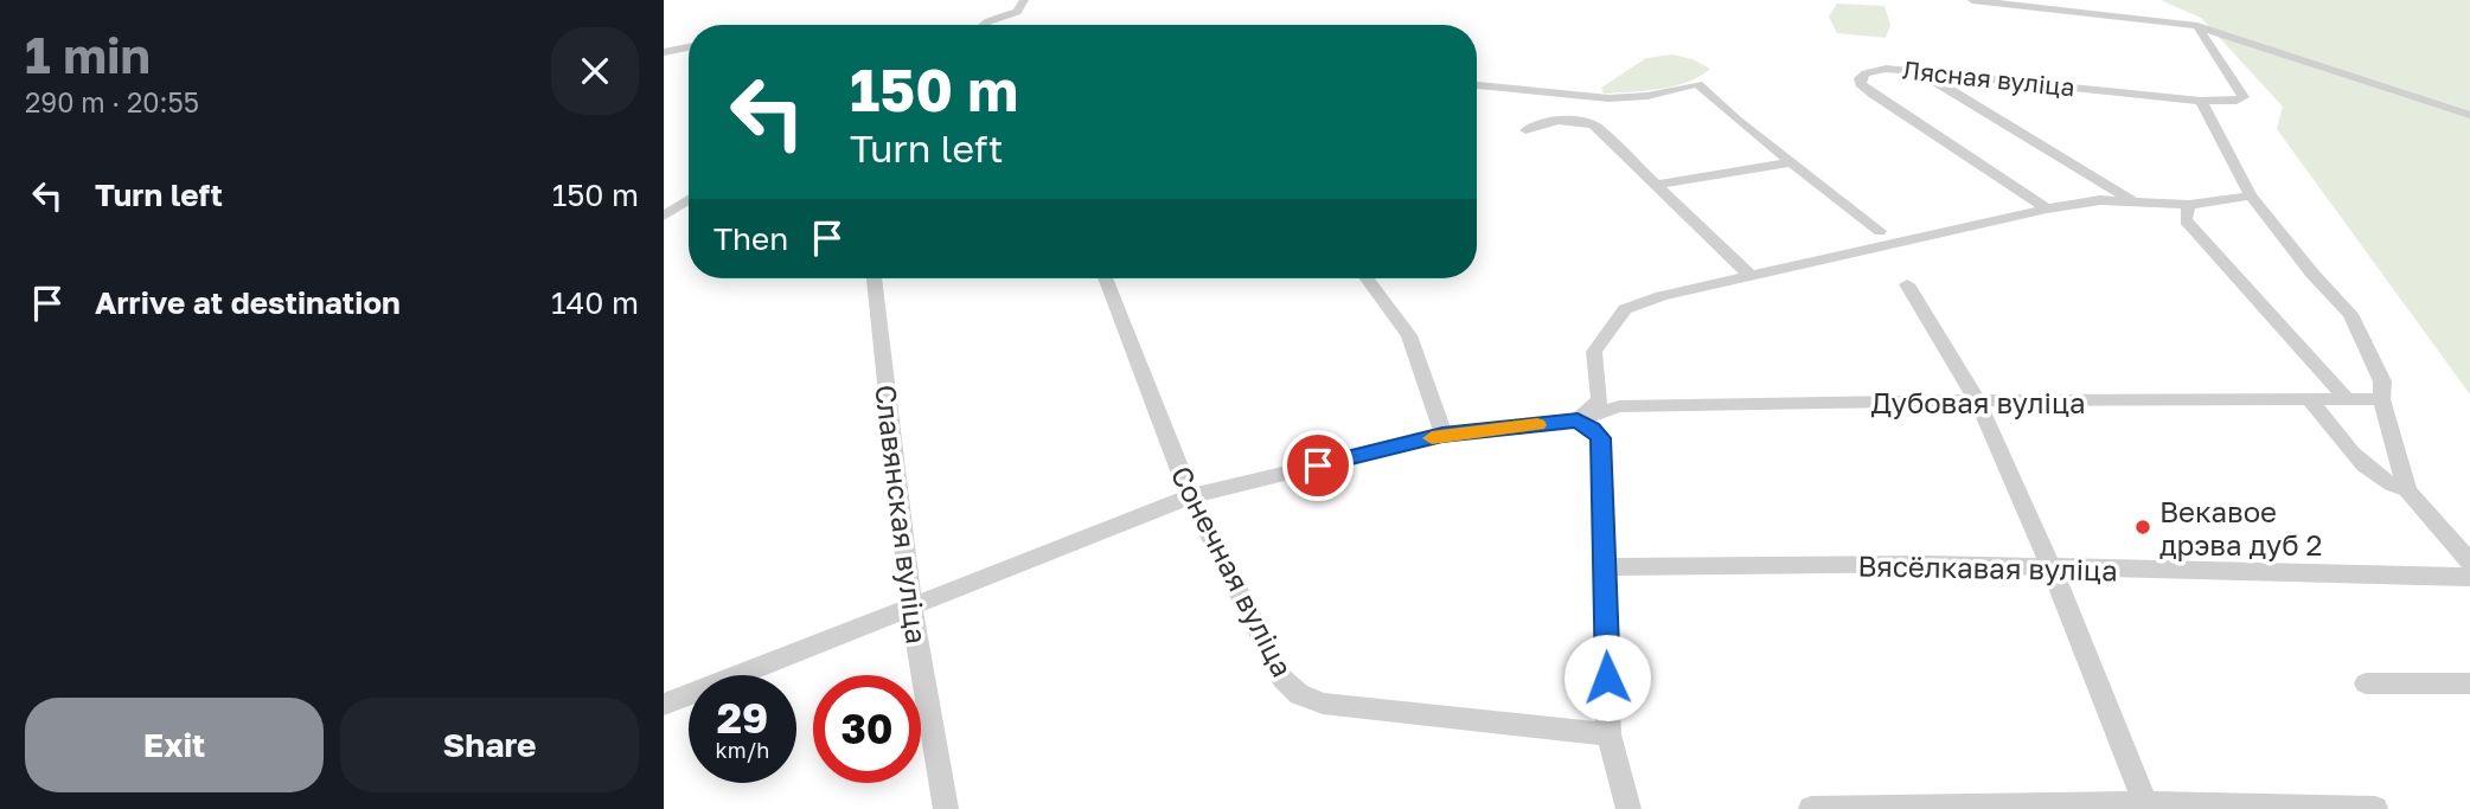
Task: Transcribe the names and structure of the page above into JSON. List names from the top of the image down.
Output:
{
  "streets": {
    "street": [
      "Лясная вуліца",
      "Дубовая вуліца",
      "Славянская вуліца",
      "Вясёлкавая вуліца",
      "Сонечная вуліца"
    ]
  },
  "crossings": [
    ["Дубовая вуліца", "Славянская вуліца"],
    ["Дубовая вуліца", "Сонечная вуліца"]
  ],
  "places": ["Векавое дрэва дуб 2"],
  "page": {
    "heading": ["1 min", "290 m · 20:55"],
    "turn": ["150 m", "Turn left"],
    "list": [
      {
        "name": "Turn left",
        "value": "150 m"
      },
      {
        "name": "Arrive at destination",
        "value": "140 m"
      }
    ],
    "then": "Then",
    "speed": "29 km/h",
    "limit": "30",
    "buttons": ["Exit", "Share"]
  }
}
